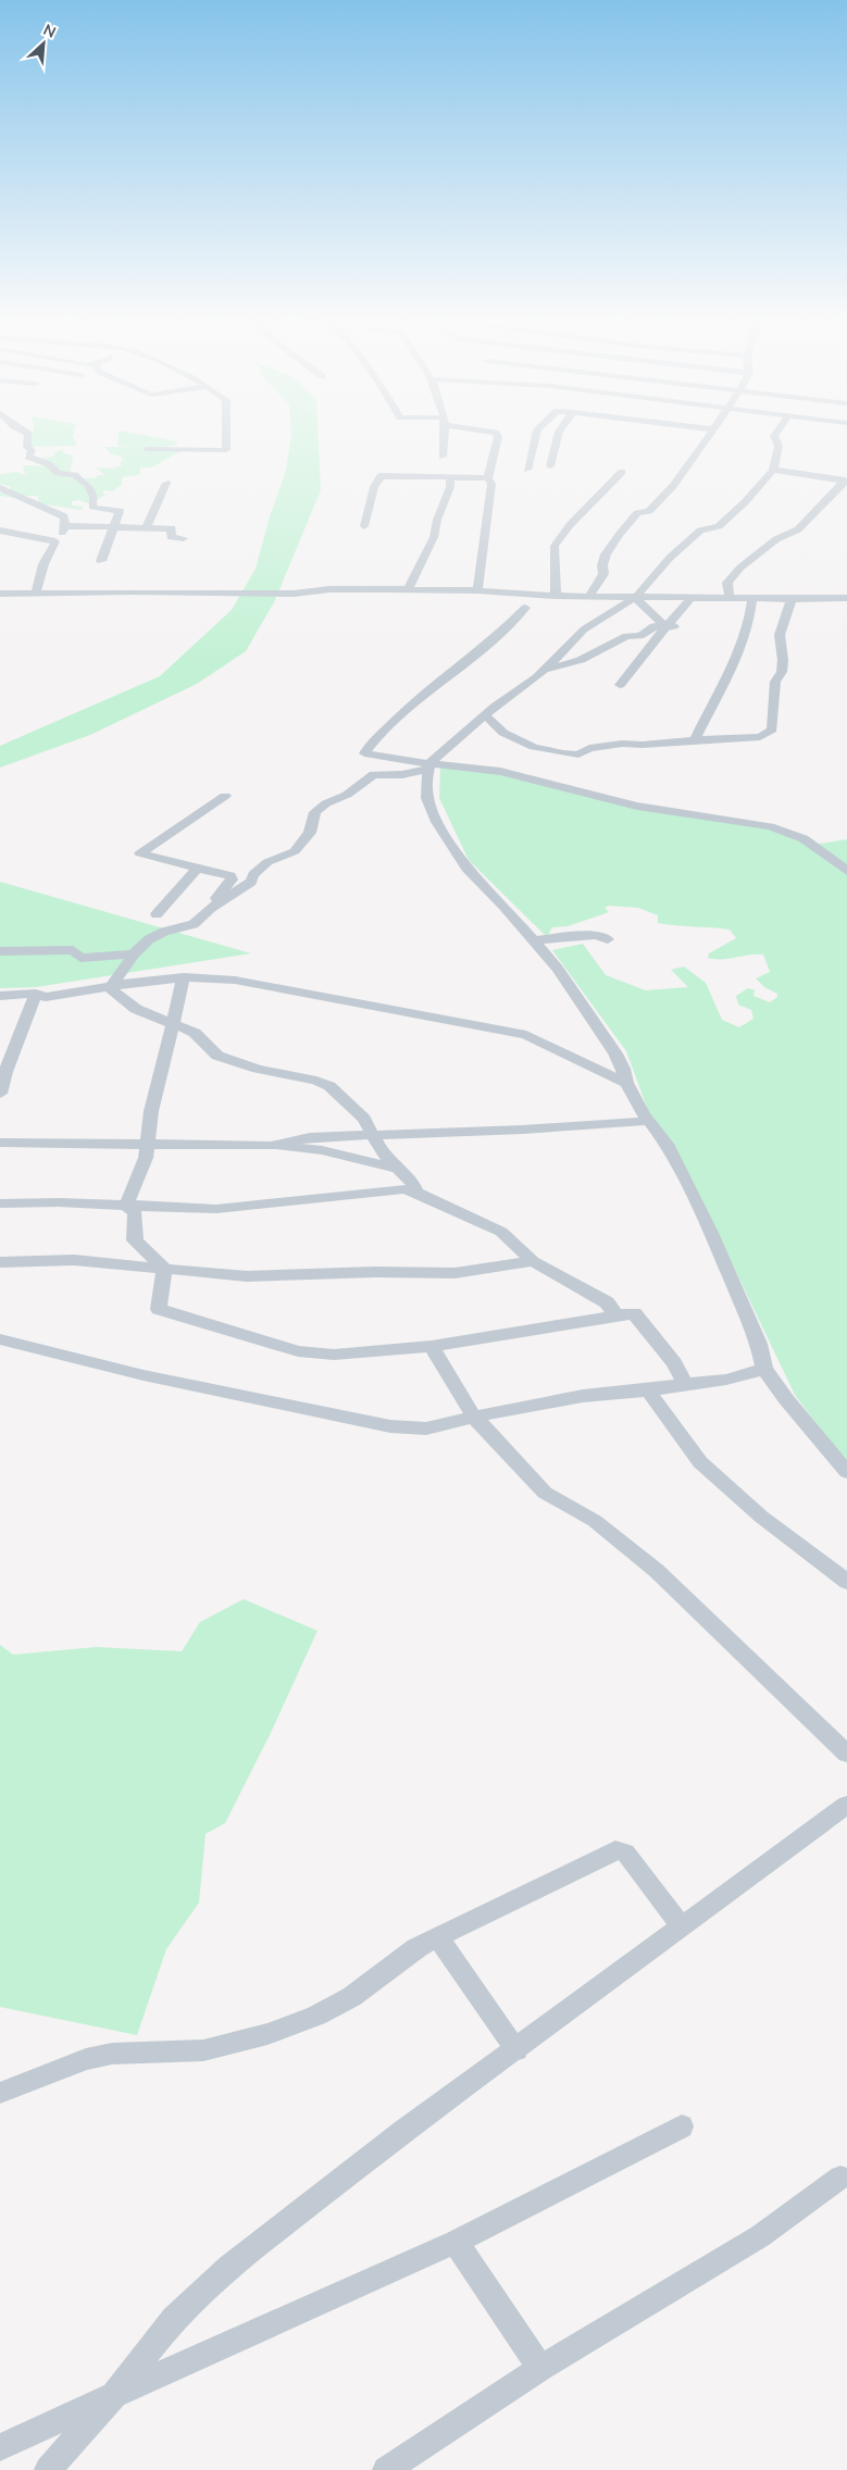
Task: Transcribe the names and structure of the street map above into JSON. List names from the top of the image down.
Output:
{
  "north": "top right"
}
